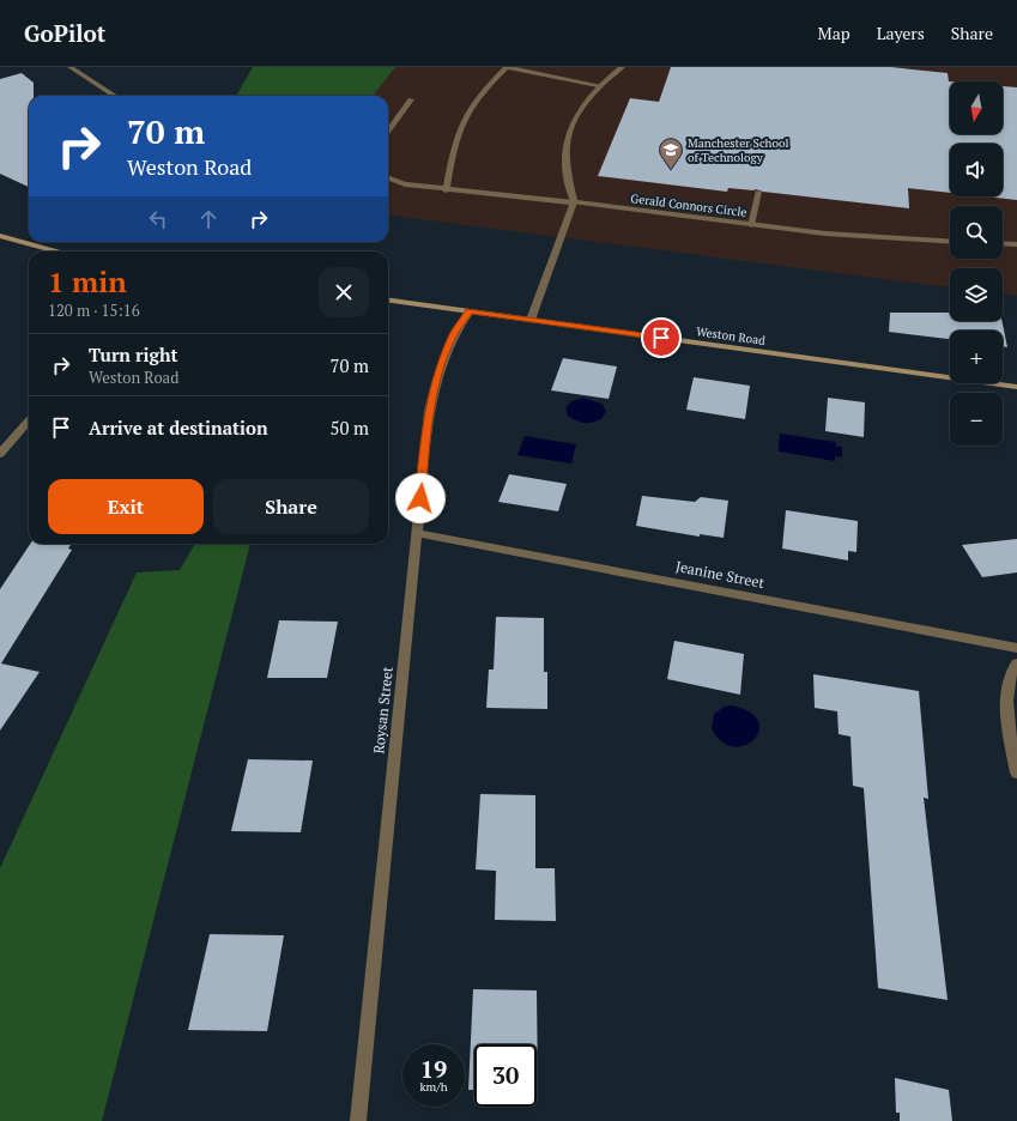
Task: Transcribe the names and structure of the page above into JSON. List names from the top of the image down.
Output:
{
  "streets": {
    "street": [
      "Gerald Connors Circle",
      "Weston Road",
      "Jeanine Street",
      "Roysan Street"
    ]
  },
  "crossings": [
    ["Weston Road", "Roysan Street"],
    ["Jeanine Street", "Roysan Street"]
  ],
  "places": {
    "school or university": ["Manchester School of Technology"]
  },
  "north": "bottom",
  "page": {
    "header": "GoPilot",
    "nav": ["Map", "Layers", "Share"],
    "map_buttons": ["+", "−"],
    "turn": ["70 m", "Weston Road"],
    "heading": ["1 min", "120 m · 15:16"],
    "list": [
      {
        "name": "Turn right",
        "note": "Weston Road",
        "value": "70 m"
      },
      {
        "name": "Arrive at destination",
        "value": "50 m"
      }
    ],
    "buttons": ["Exit", "Share"],
    "speed": "19 km/h",
    "limit": "30"
  }
}
